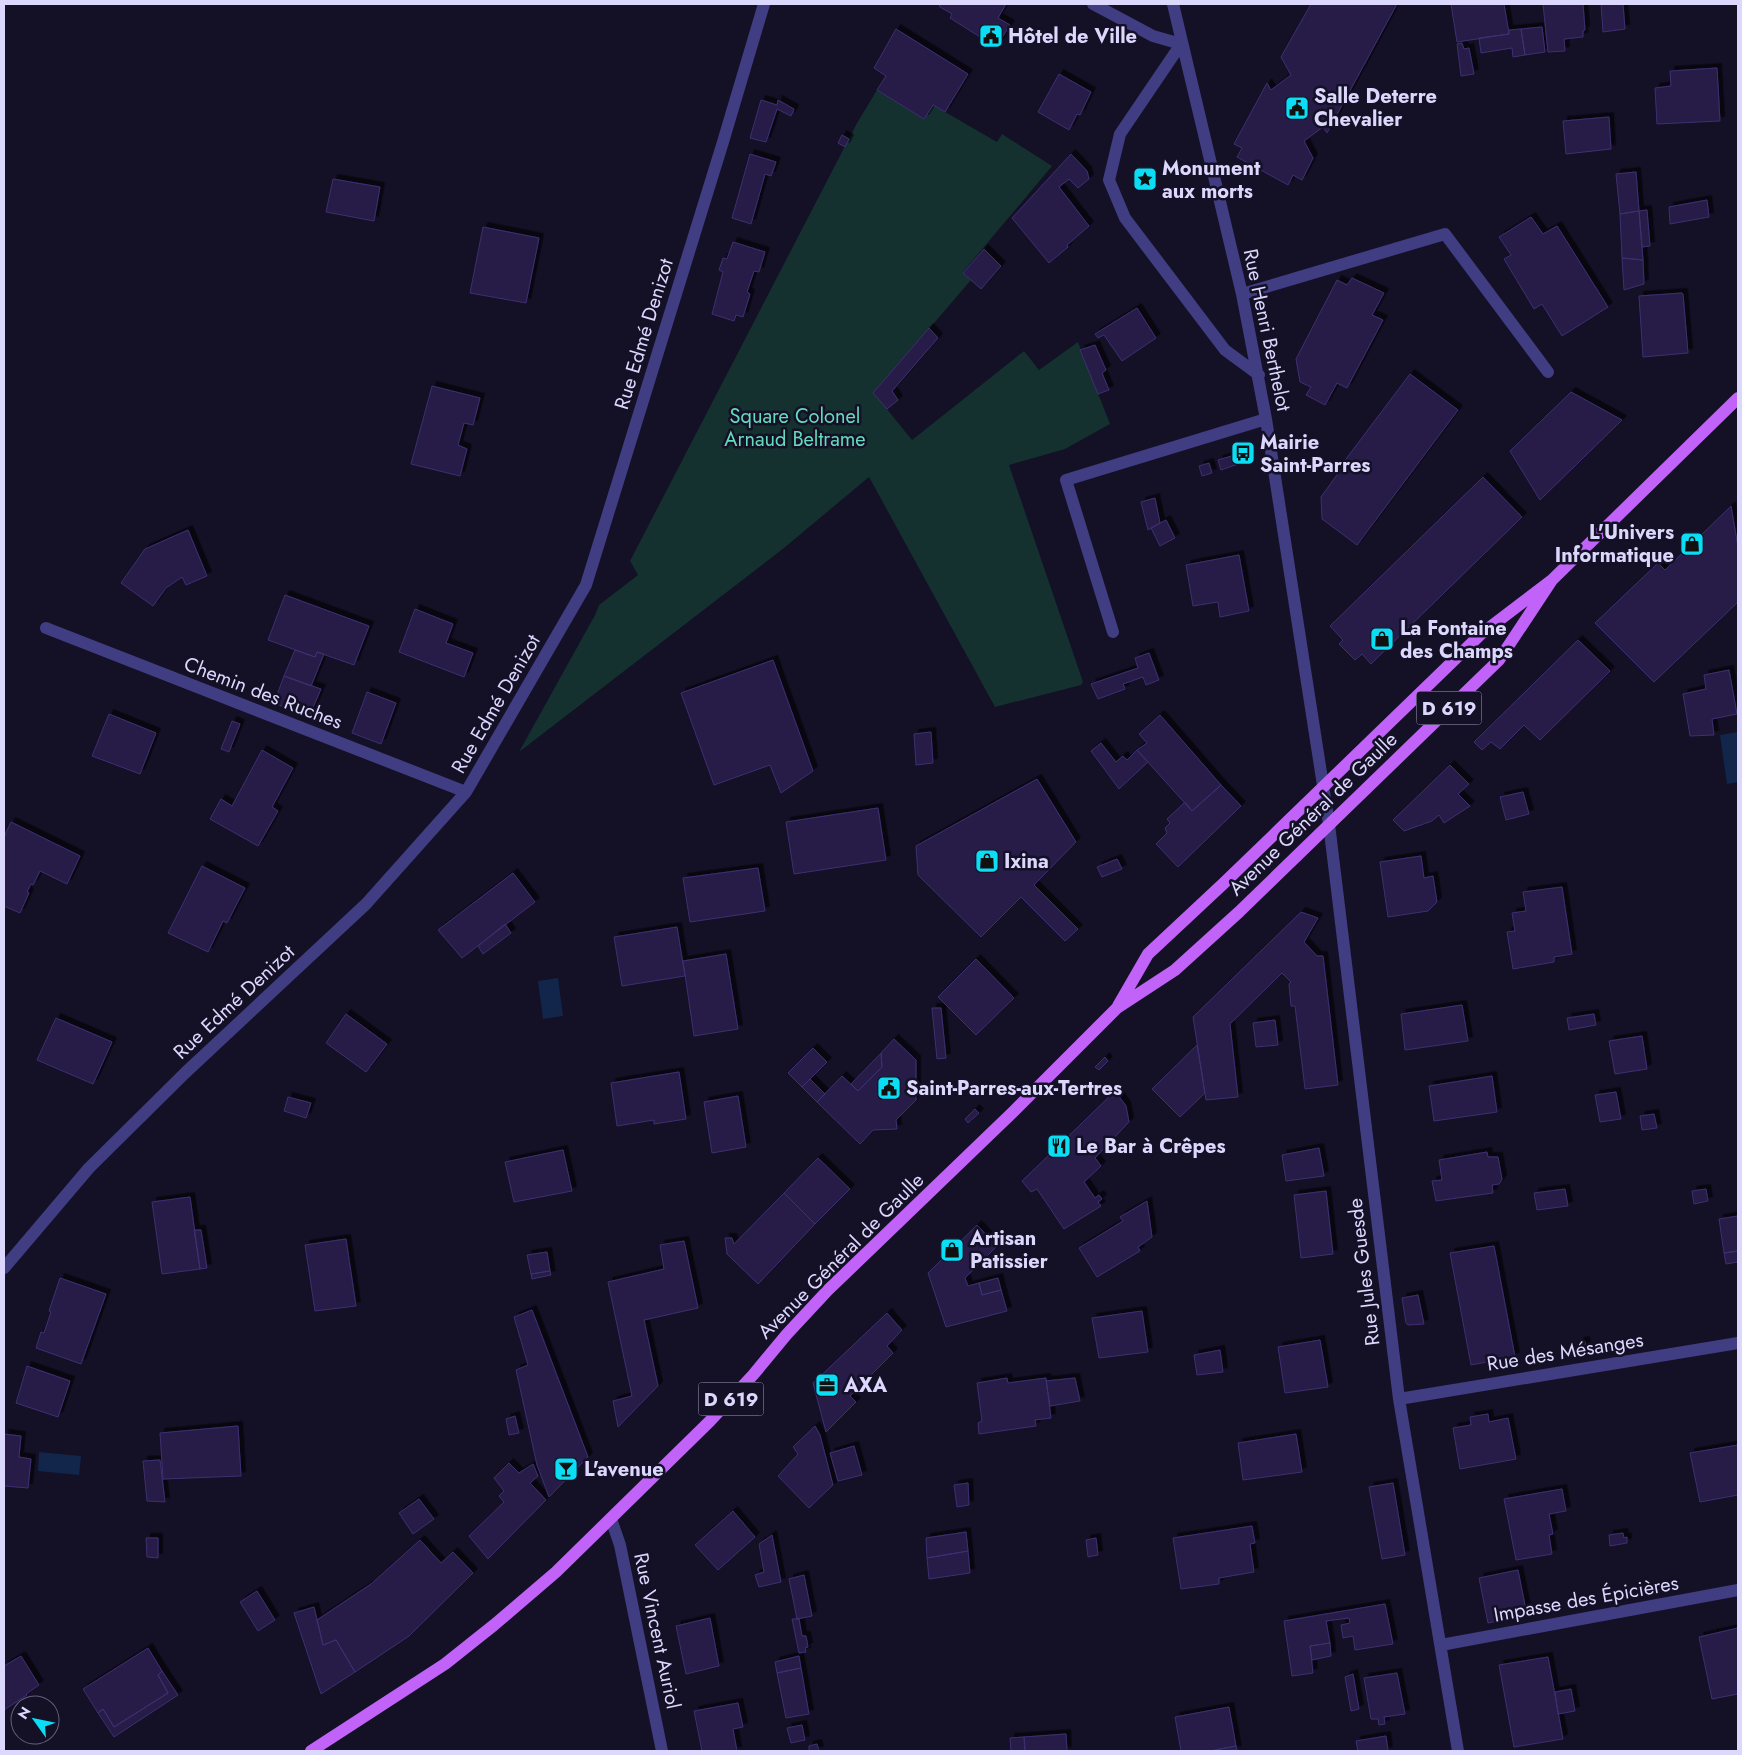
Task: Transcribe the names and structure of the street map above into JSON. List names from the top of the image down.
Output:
{
  "streets": {
    "main road": ["D 619", "Avenue Général de Gaulle"],
    "street": [
      "Rue Henri Berthelot",
      "Rue Edmé Denizot",
      "Chemin des Ruches",
      "Rue Jules Guesde",
      "Rue des Mésanges",
      "Impasse des Épicières",
      "Rue Vincent Auriol"
    ]
  },
  "crossings": [
    ["Rue Henri Berthelot", "Avenue Général de Gaulle"],
    ["Rue Henri Berthelot", "Rue Jules Guesde"],
    ["Rue Edmé Denizot", "Chemin des Ruches"],
    ["Avenue Général de Gaulle", "Rue Jules Guesde"],
    ["Avenue Général de Gaulle", "Rue Vincent Auriol"],
    ["Rue Jules Guesde", "Rue des Mésanges"],
    ["Rue Jules Guesde", "Impasse des Épicières"]
  ],
  "parks": ["Square Colonel Arnaud Beltrame"],
  "places": {
    "public building": ["Hôtel de Ville", "Salle Deterre Chevalier", "Saint-Parres-aux-Tertres"],
    "place": ["Monument aux morts"],
    "bus stop": ["Mairie Saint-Parres"],
    "shop": [
      "L'Univers Informatique",
      "La Fontaine des Champs",
      "Ixina",
      "Artisan Patissier"
    ],
    "restaurant": ["Le Bar à Crêpes"],
    "office": ["AXA"],
    "bar": ["L'avenue"]
  },
  "north": "top left"
}
